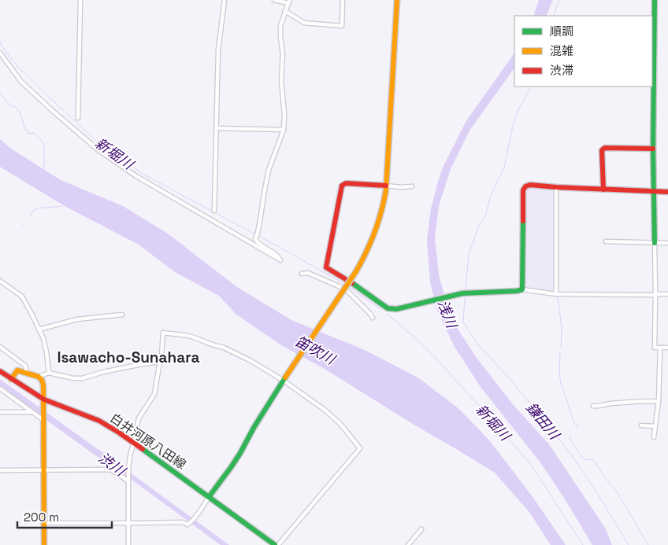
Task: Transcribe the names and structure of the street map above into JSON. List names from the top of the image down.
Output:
{
  "streets": {
    "street": ["白井河原八田線"]
  },
  "districts": ["Isawacho-Sunahara"],
  "water": [
    "新堀川",
    "浅川",
    "笛吹川",
    "鎌田川",
    "渋川"
  ],
  "legend": ["順調", "混雑", "渋滞"],
  "scale_bar": "200 m"
}
